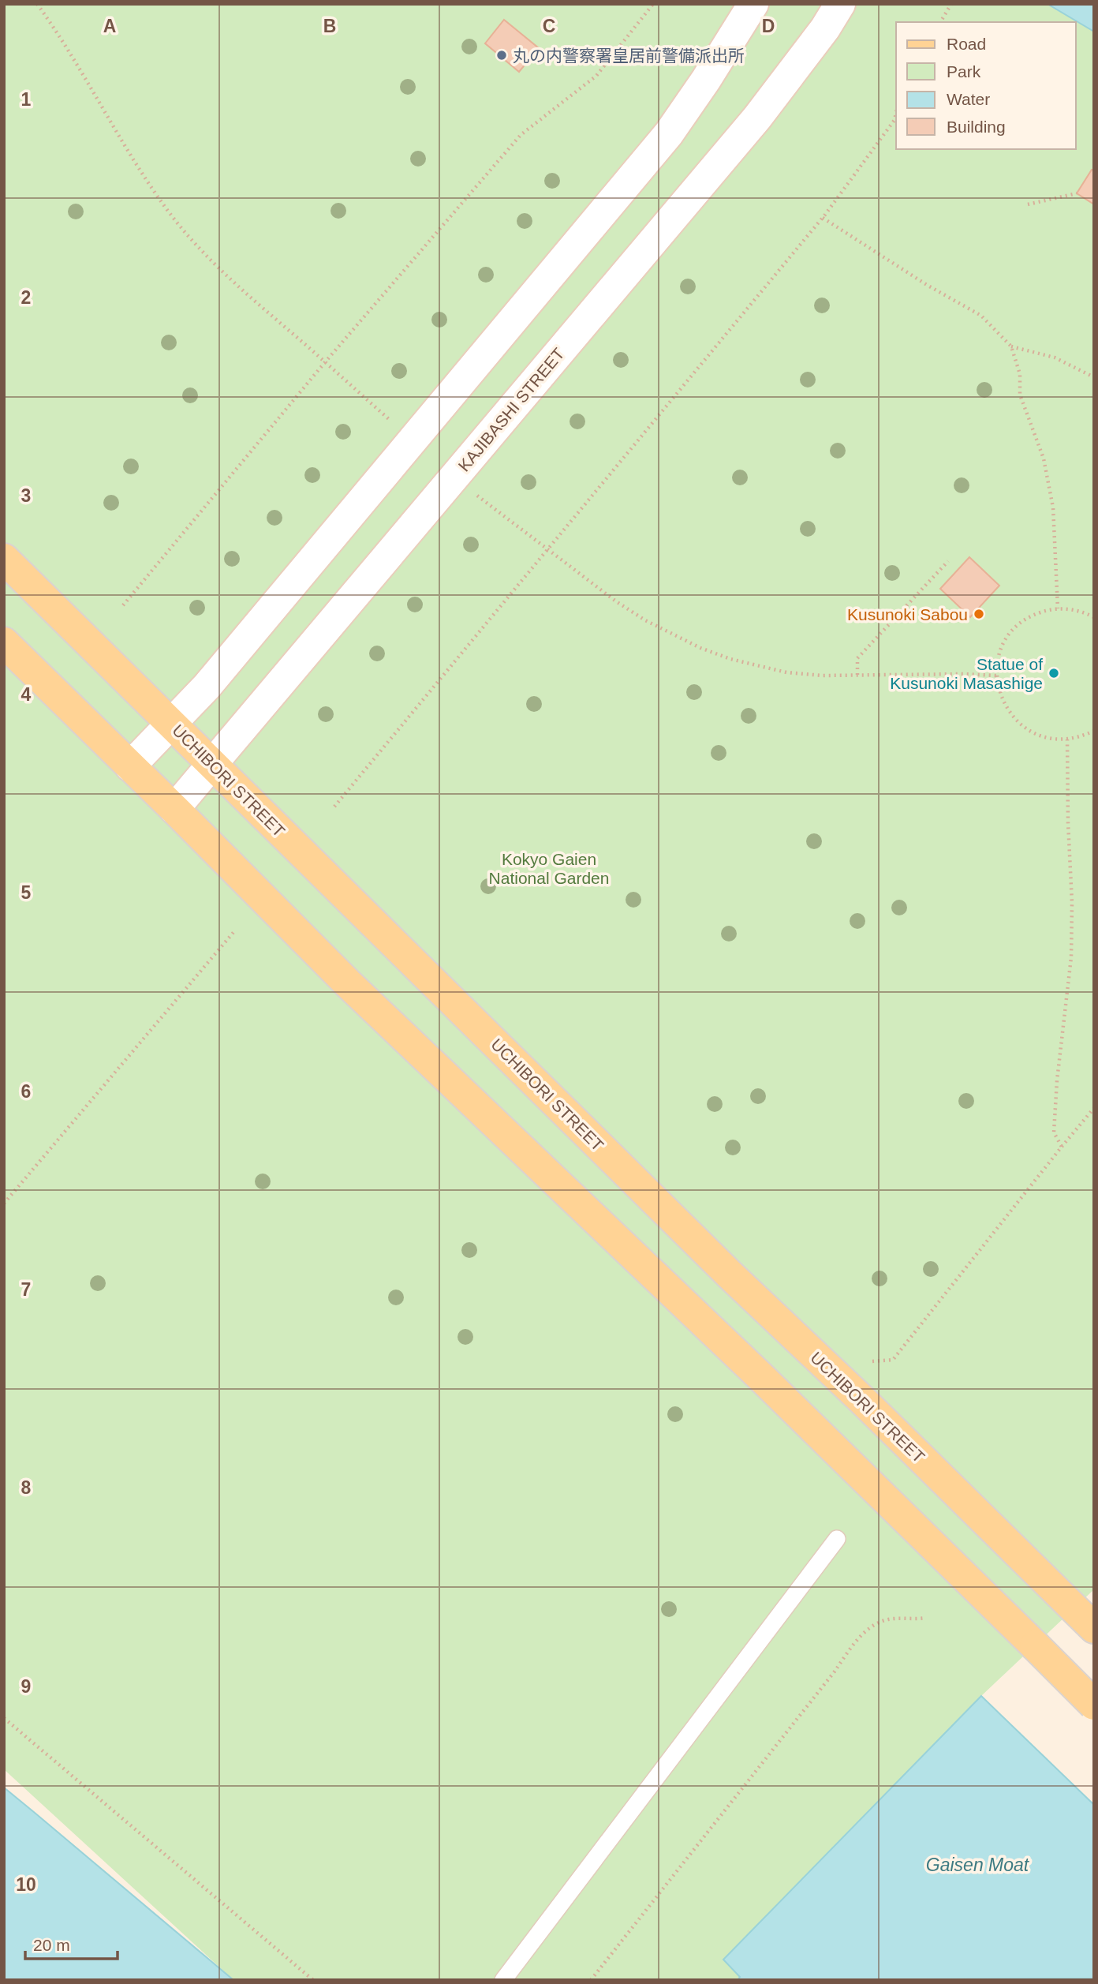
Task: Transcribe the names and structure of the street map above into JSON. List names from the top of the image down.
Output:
{
  "streets": {
    "main road": ["KAJIBASHI STREET", "UCHIBORI STREET"]
  },
  "crossings": [
    ["KAJIBASHI STREET", "UCHIBORI STREET"]
  ],
  "water": ["Gaisen Moat"],
  "parks": ["Kokyo Gaien National Garden"],
  "places": ["丸の内警察署皇居前警備派出所", "Kusunoki Sabou", "Statue of Kusunoki Masashige"],
  "legend": [
    "Road",
    "Park",
    "Water",
    "Building"
  ],
  "scale_bar": "20 m",
  "grid": {
    "columns": [
      "A",
      "B",
      "C",
      "D"
    ],
    "rows": [
      "1",
      "2",
      "3",
      "4",
      "5",
      "6",
      "7",
      "8",
      "9",
      "10"
    ]
  }
}
